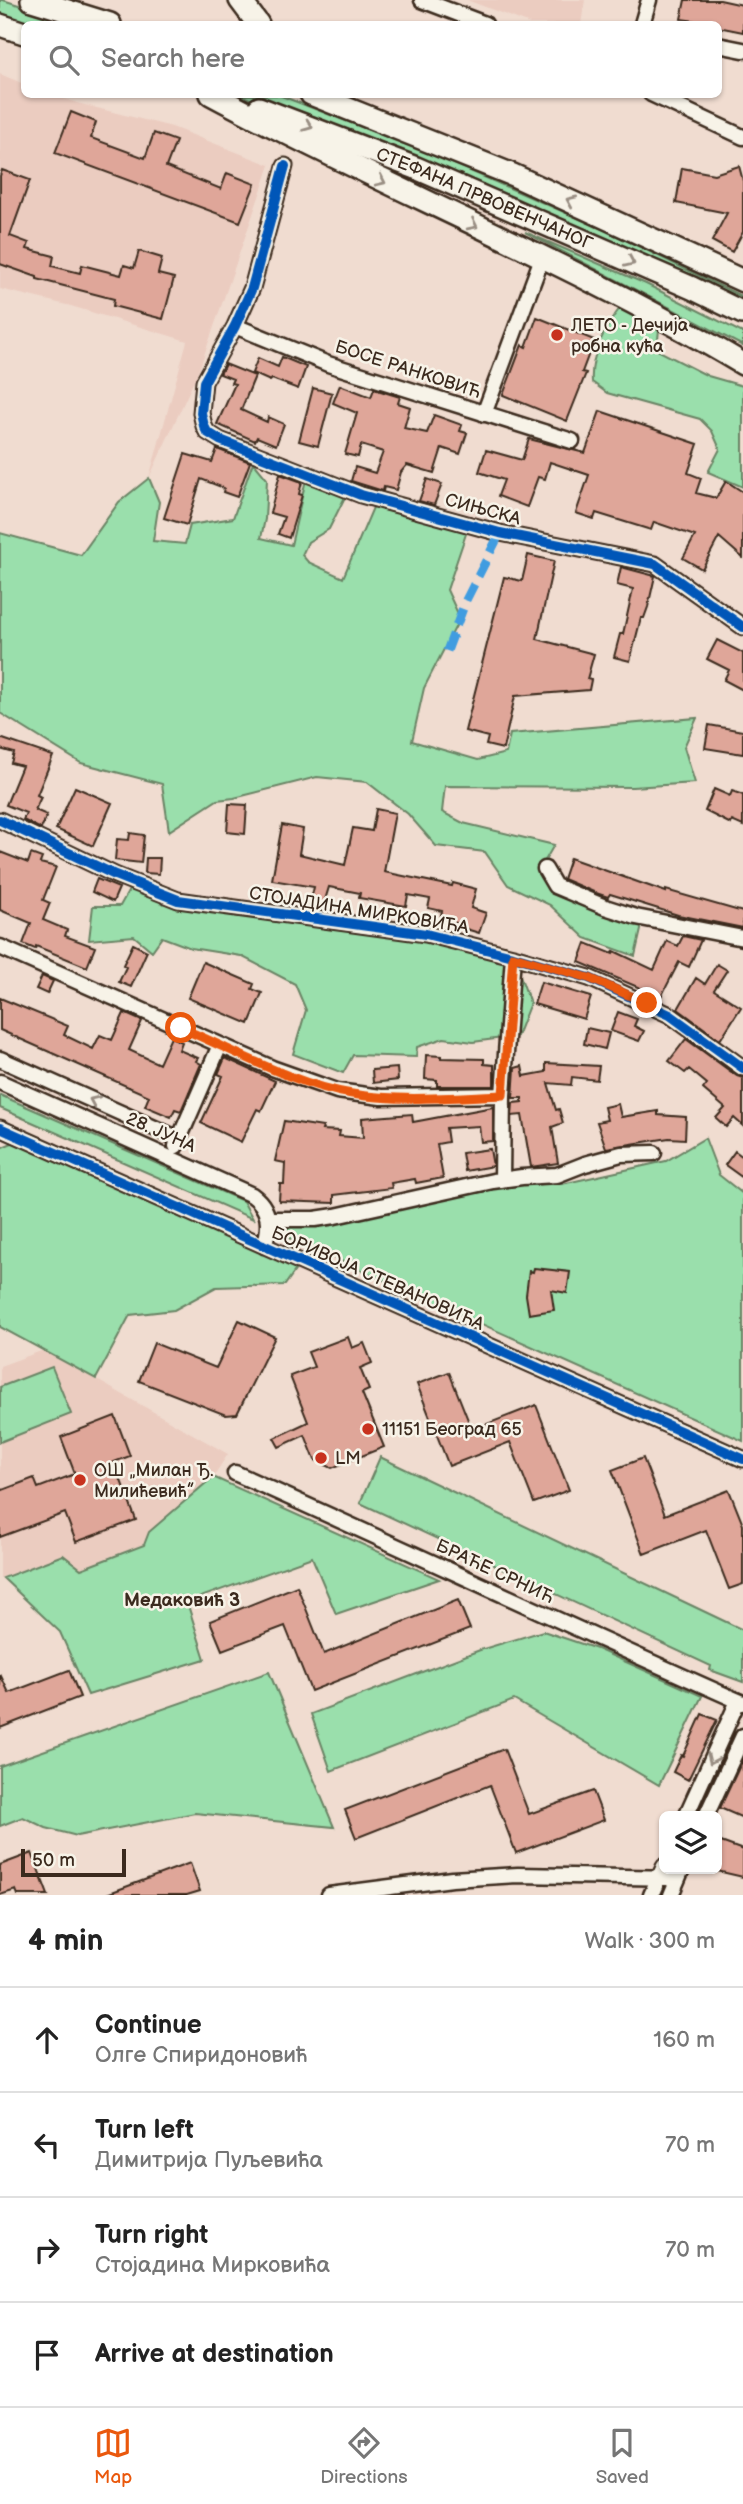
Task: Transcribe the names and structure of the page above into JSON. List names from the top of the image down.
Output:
{
  "streets": {
    "highway": ["СТЕФАНА ПРВОВЕНЧАНОГ"],
    "street": [
      "БОСЕ РАНКОВИЋ",
      "СИЊСКА",
      "СТОЈАДИНА МИРКОВИЋА",
      "28. ЈУНА",
      "БОРИВОЈА СТЕВАНОВИЋА",
      "БРАЋЕ СРНИЋ"
    ]
  },
  "crossings": [
    ["БОСЕ РАНКОВИЋ", "СИЊСКА"]
  ],
  "districts": ["Медаковић 3"],
  "places": [
    "ЛЕТО - Дечија робна кућа",
    "11151 Београд 65",
    "LM",
    "ОШ „Милан Ђ. Милићевић”"
  ],
  "scale_bar": "50 m",
  "page": {
    "search": "Search here",
    "scale": "50 m",
    "heading": ["4 min", "Walk · 300 m"],
    "list": [
      ["Continue", "Олге Спиридоновић", "160 m"],
      ["Turn left", "Димитрија Пуљевића", "70 m"],
      ["Turn right", "Стојадина Мирковића", "70 m"],
      "Arrive at destination"
    ],
    "nav": ["Map", "Directions", "Saved"]
  }
}
